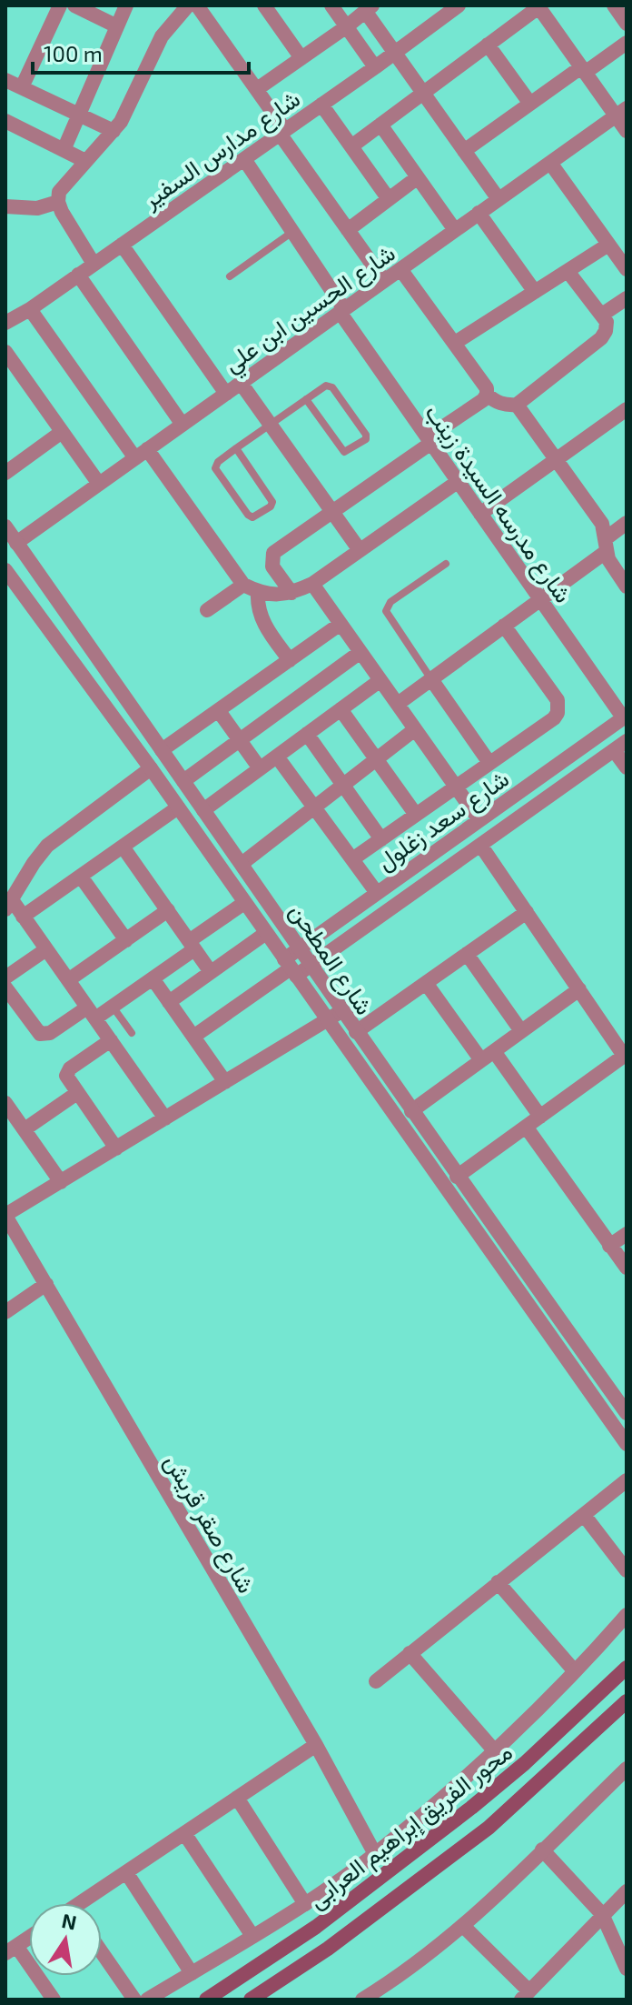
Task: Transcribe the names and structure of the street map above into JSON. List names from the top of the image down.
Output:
{
  "streets": {
    "main road": ["محور الفريق إبراهيم العرابى"],
    "street": [
      "شارع مدارس السفير",
      "شارع الحسين ابن علي",
      "شارع مدرسه السيدة زينب",
      "شارع سعد زغلول",
      "شارع المطحن",
      "شارع صقر قريش"
    ]
  },
  "crossings": [
    ["شارع مدارس السفير", "شارع مدرسه السيدة زينب"],
    ["شارع الحسين ابن علي", "شارع مدرسه السيدة زينب"],
    ["شارع الحسين ابن علي", "شارع المطحن"],
    ["شارع مدرسه السيدة زينب", "شارع سعد زغلول"],
    ["شارع سعد زغلول", "شارع المطحن"]
  ],
  "scale_bar": "100 m",
  "north": "top"
}
